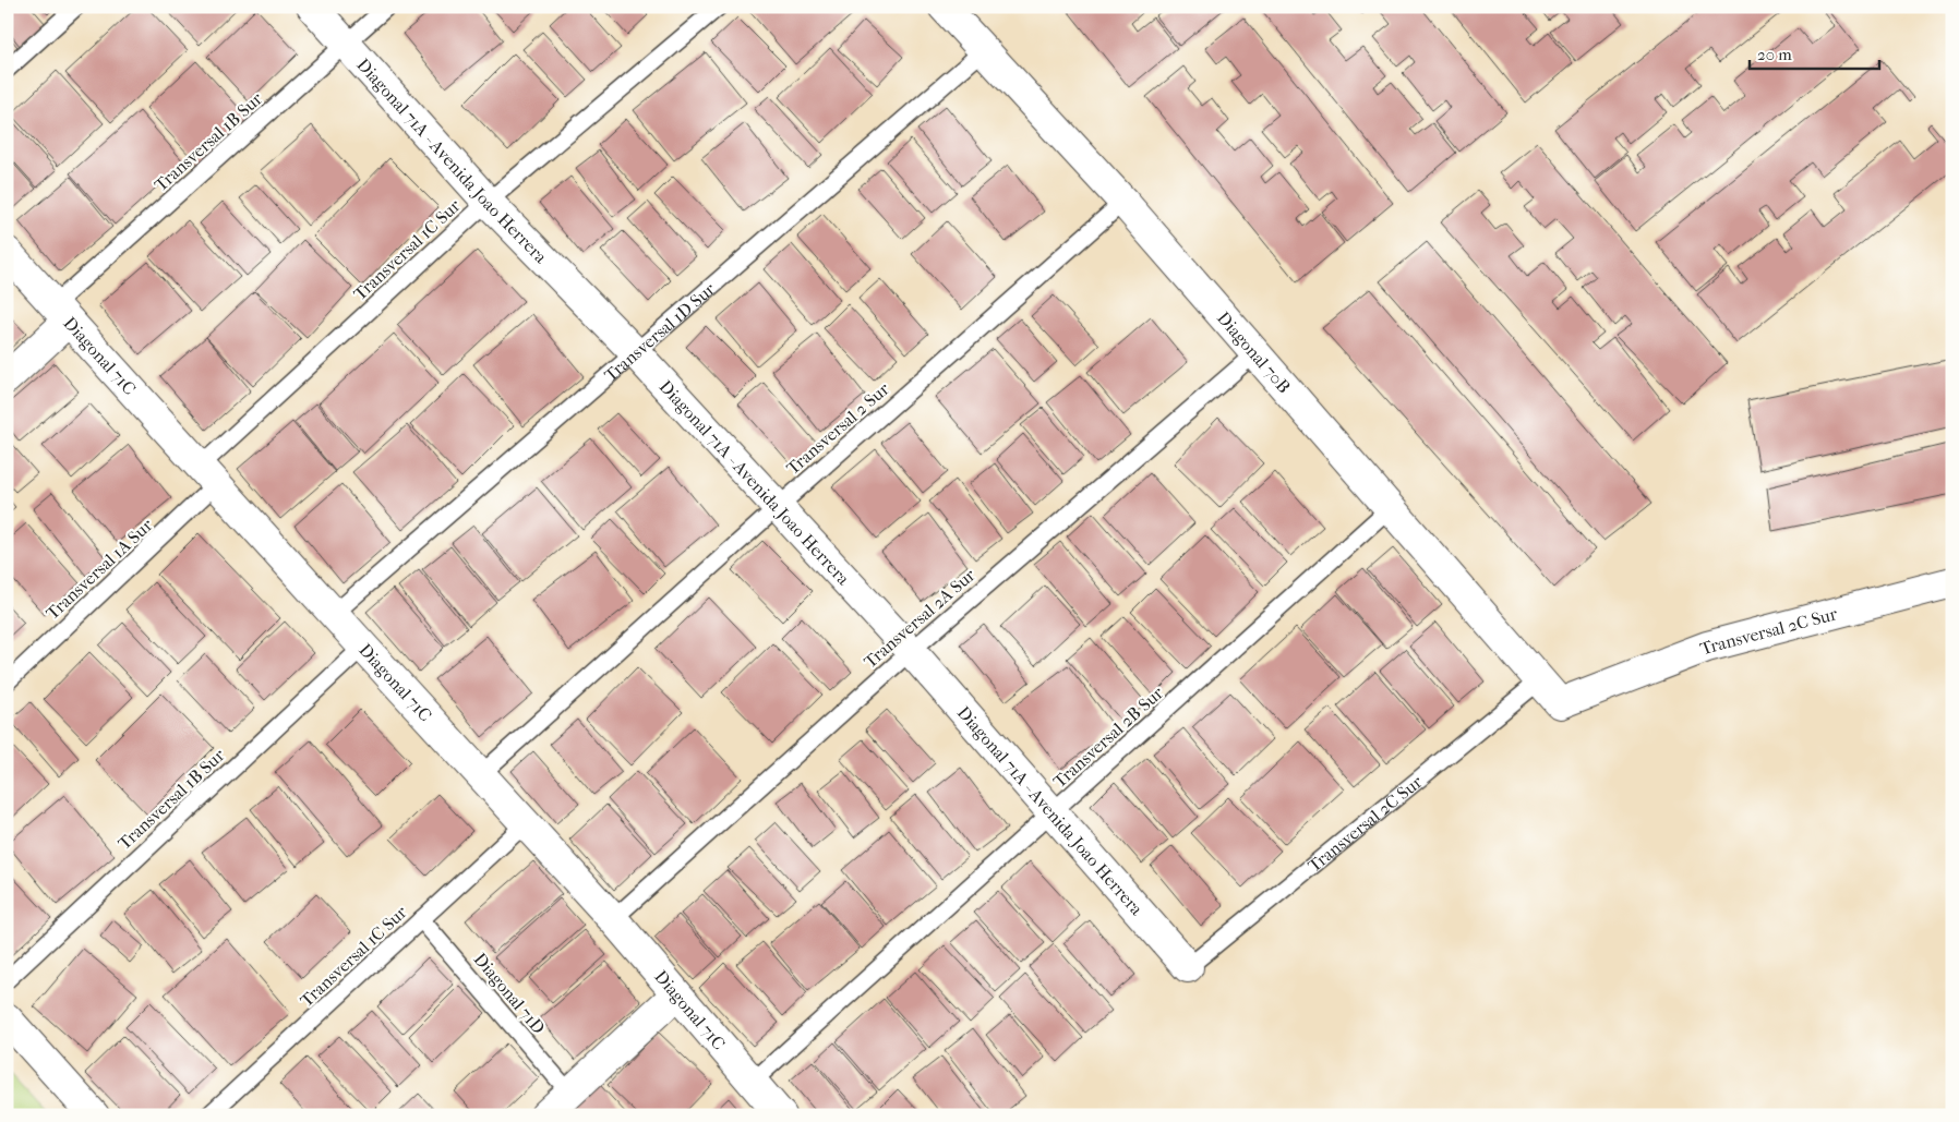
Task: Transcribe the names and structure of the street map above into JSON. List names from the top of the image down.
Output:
{
  "streets": {
    "street": [
      "Diagonal 71A - Avenida Joao Herrera",
      "Diagonal 70B",
      "Diagonal 71C",
      "Transversal 2C Sur"
    ],
    "lane": [
      "Transversal 1B Sur",
      "Transversal 1C Sur",
      "Transversal 1D Sur",
      "Transversal 2 Sur",
      "Transversal 1A Sur",
      "Transversal 2A Sur",
      "Transversal 2B Sur",
      "Diagonal 71D"
    ]
  },
  "crossings": [
    ["Transversal 1B Sur", "Diagonal 71A - Avenida Joao Herrera"],
    ["Transversal 1B Sur", "Diagonal 71C"],
    ["Diagonal 71A - Avenida Joao Herrera", "Transversal 1C Sur"],
    ["Diagonal 71A - Avenida Joao Herrera", "Transversal 1D Sur"],
    ["Diagonal 71A - Avenida Joao Herrera", "Transversal 2 Sur"],
    ["Diagonal 71A - Avenida Joao Herrera", "Transversal 2A Sur"],
    ["Diagonal 71A - Avenida Joao Herrera", "Transversal 2C Sur"],
    ["Diagonal 71A - Avenida Joao Herrera", "Transversal 2B Sur"],
    ["Transversal 1C Sur", "Diagonal 71C"],
    ["Transversal 1C Sur", "Transversal 1A Sur"],
    ["Transversal 1C Sur", "Diagonal 71D"],
    ["Transversal 1D Sur", "Diagonal 70B"],
    ["Transversal 1D Sur", "Diagonal 71C"],
    ["Diagonal 70B", "Transversal 2 Sur"],
    ["Diagonal 70B", "Transversal 2A Sur"],
    ["Diagonal 70B", "Transversal 2C Sur"],
    ["Diagonal 70B", "Transversal 2B Sur"],
    ["Diagonal 71C", "Transversal 2 Sur"],
    ["Diagonal 71C", "Transversal 1A Sur"],
    ["Diagonal 71C", "Transversal 2A Sur"],
    ["Diagonal 71C", "Transversal 2B Sur"]
  ],
  "scale_bar": "20 m"
}
